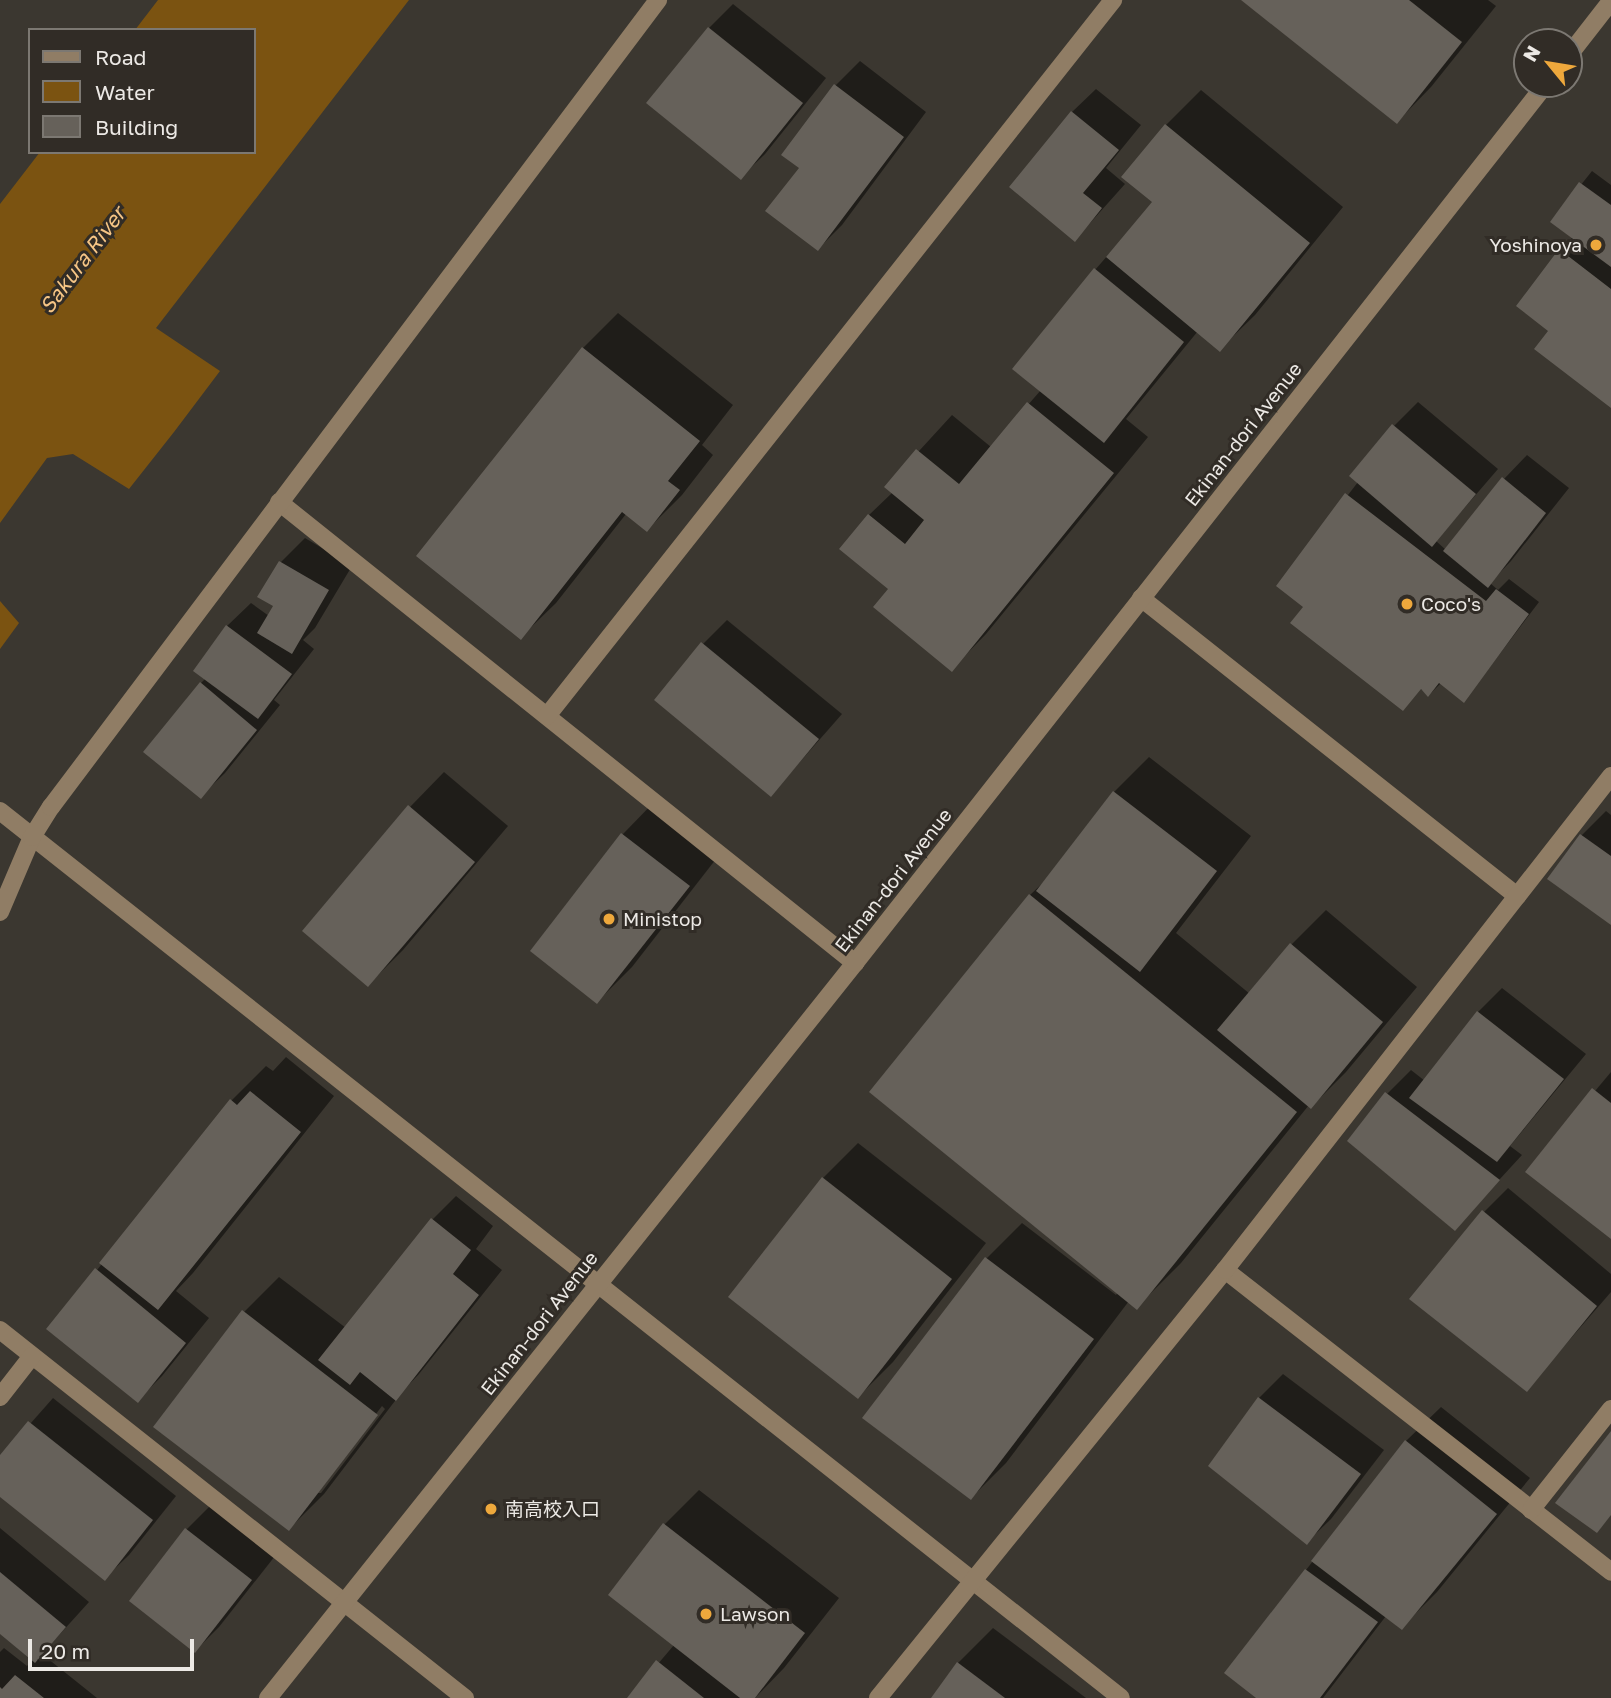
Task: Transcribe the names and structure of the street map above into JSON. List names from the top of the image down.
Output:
{
  "streets": {
    "street": ["Ekinan-dori Avenue"]
  },
  "water": ["Sakura River"],
  "places": [
    "Yoshinoya",
    "Coco's",
    "Ministop",
    "南高校入口",
    "Lawson"
  ],
  "legend": ["Road", "Water", "Building"],
  "scale_bar": "20 m",
  "north": "top left"
}
